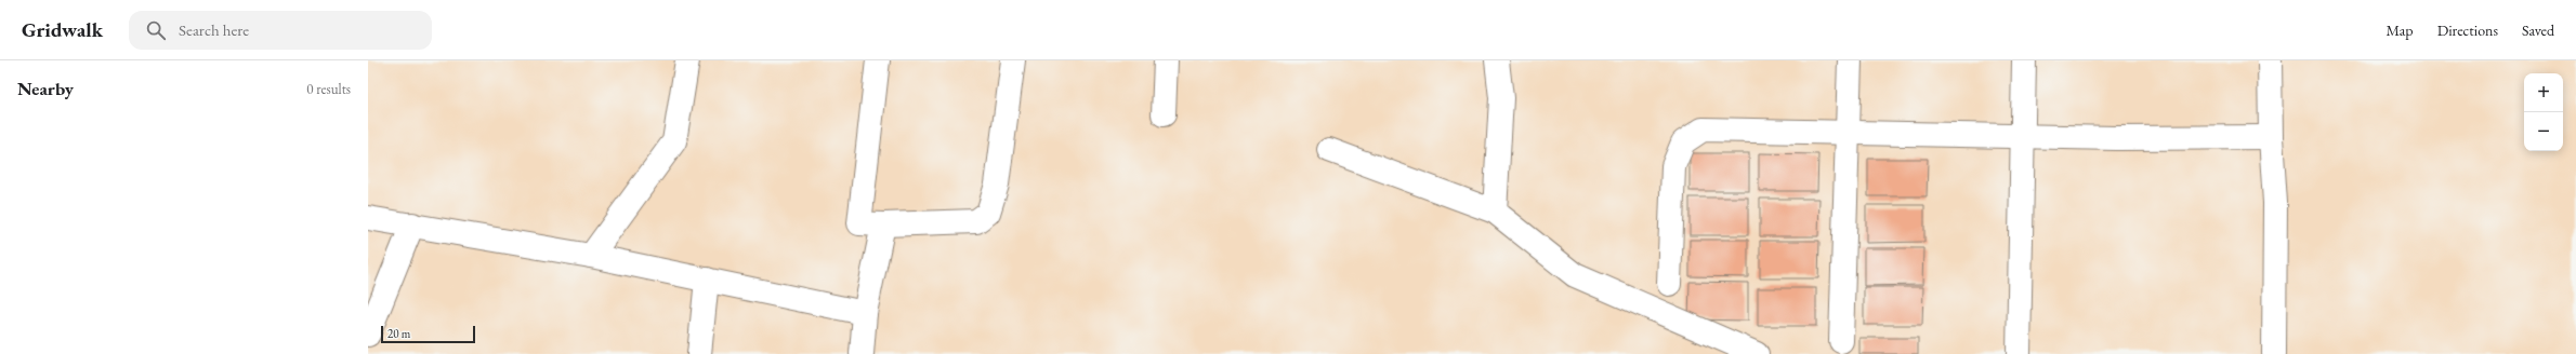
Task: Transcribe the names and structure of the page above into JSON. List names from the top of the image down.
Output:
{
  "scale_bar": "20 m",
  "page": {
    "header": "Gridwalk",
    "search": "Search here",
    "nav": ["Map", "Directions", "Saved"],
    "heading": ["Nearby", "0 results"],
    "map_buttons": ["+", "−"],
    "scale": "20 m"
  }
}
